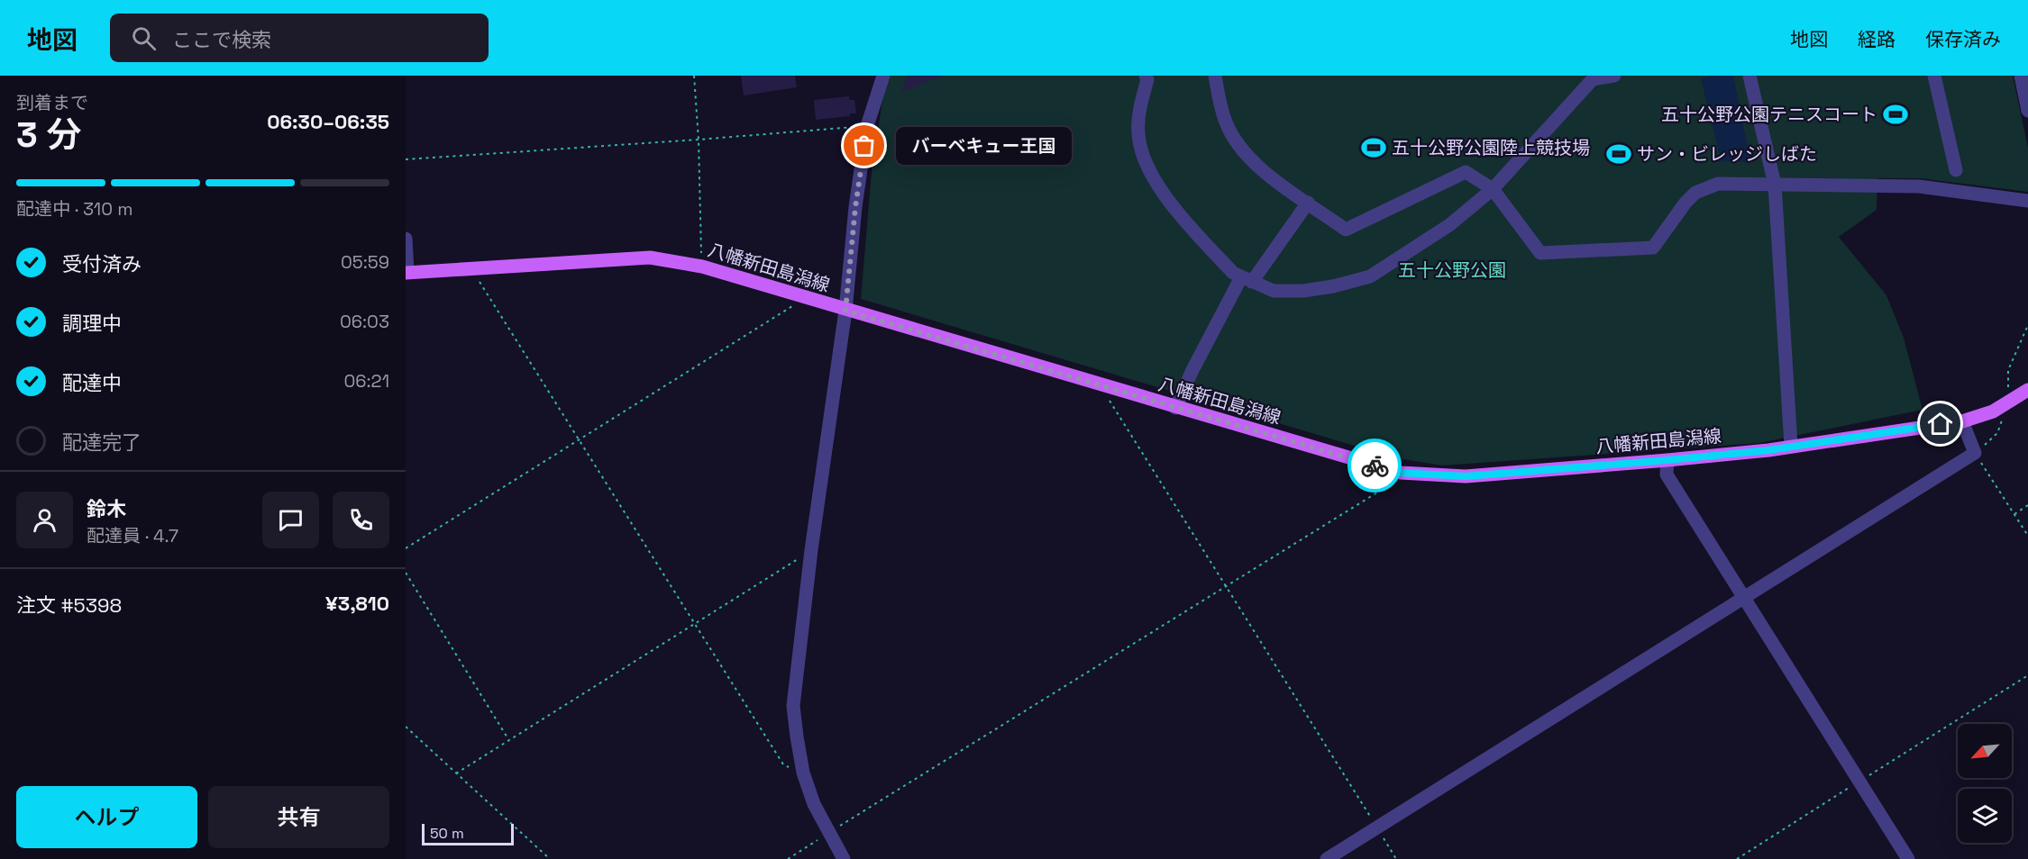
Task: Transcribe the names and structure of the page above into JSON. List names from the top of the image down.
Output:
{
  "streets": {
    "main road": ["八幡新田島潟線"]
  },
  "parks": ["五十公野公園"],
  "places": {
    "sports": ["五十公野公園テニスコート", "五十公野公園陸上競技場", "サン・ビレッジしばた"],
    "other": ["バーベキュー王国"]
  },
  "scale_bar": "50 m",
  "north": "bottom left",
  "page": {
    "header": "地図",
    "search": "ここで検索",
    "nav": ["地図", "経路", "保存済み"],
    "heading": ["3 分", "到着まで", "06:30–06:35"],
    "panel": [
      "鈴木",
      "配達員 · 4.7",
      "注文 #5398",
      "¥3,810"
    ],
    "bubble": "バーベキュー王国",
    "bar": "配達中 · 310 m",
    "list": [
      ["受付済み", "05:59"],
      ["調理中", "06:03"],
      ["配達中", "06:21"],
      "配達完了"
    ],
    "buttons": ["ヘルプ", "共有"],
    "scale": "50 m"
  }
}
